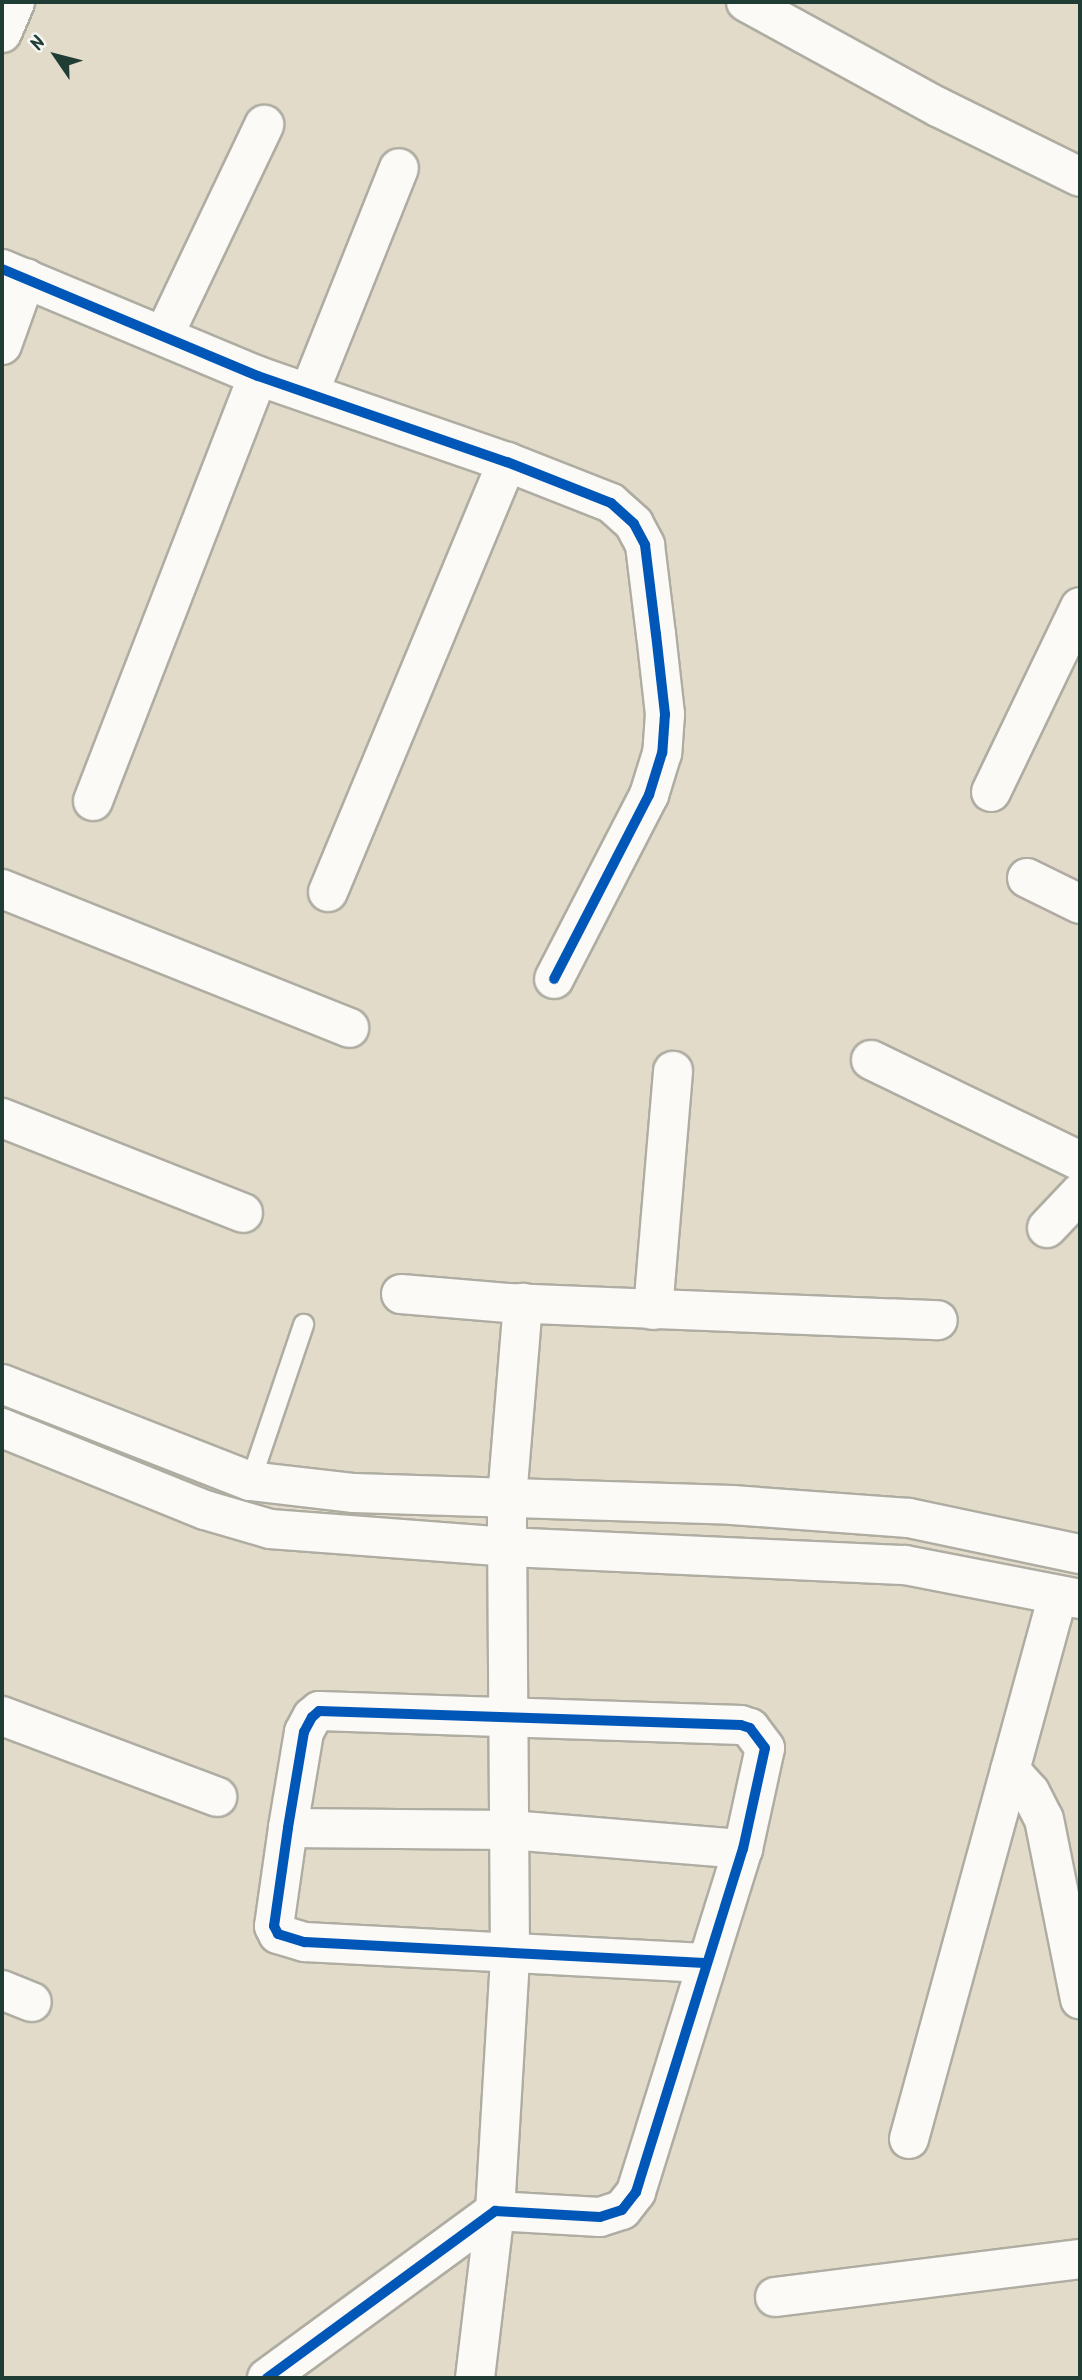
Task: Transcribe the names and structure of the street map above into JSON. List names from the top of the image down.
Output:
{
  "north": "top left"
}
